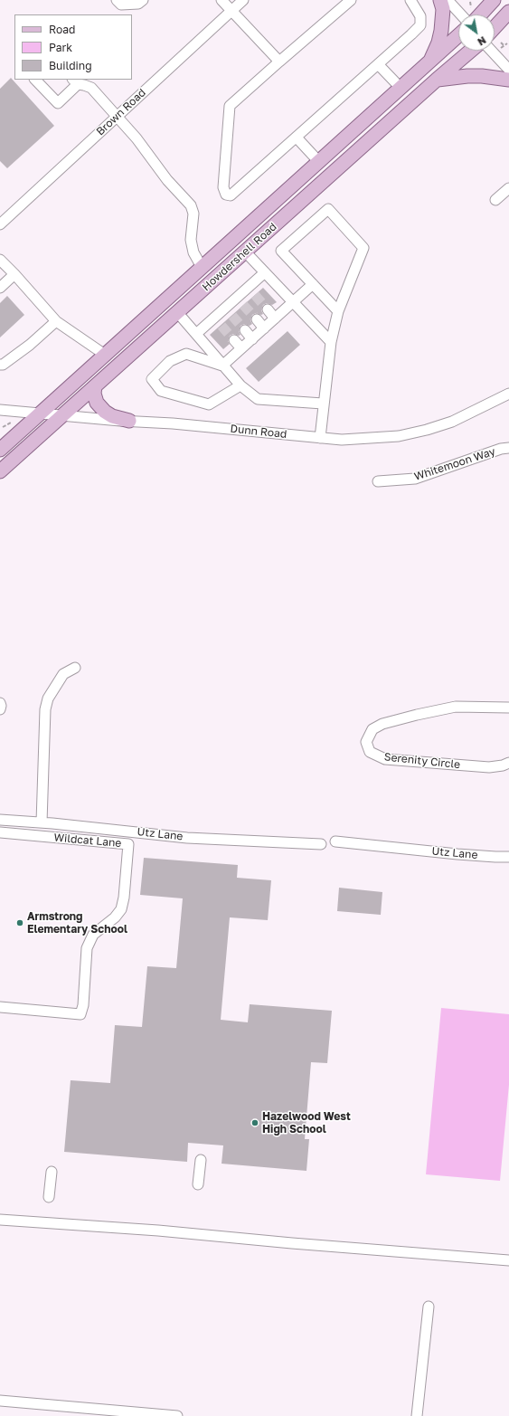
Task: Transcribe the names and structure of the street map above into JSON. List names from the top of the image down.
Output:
{
  "streets": {
    "main road": ["Howdershell Road"],
    "street": [
      "Brown Road",
      "Dunn Road",
      "Whitemoon Way",
      "Serenity Circle",
      "Utz Lane",
      "Wildcat Lane"
    ]
  },
  "crossings": [
    ["Howdershell Road", "Dunn Road"]
  ],
  "places": ["Armstrong Elementary School", "Hazelwood West High School"],
  "legend": ["Road", "Park", "Building"],
  "north": "bottom right"
}
